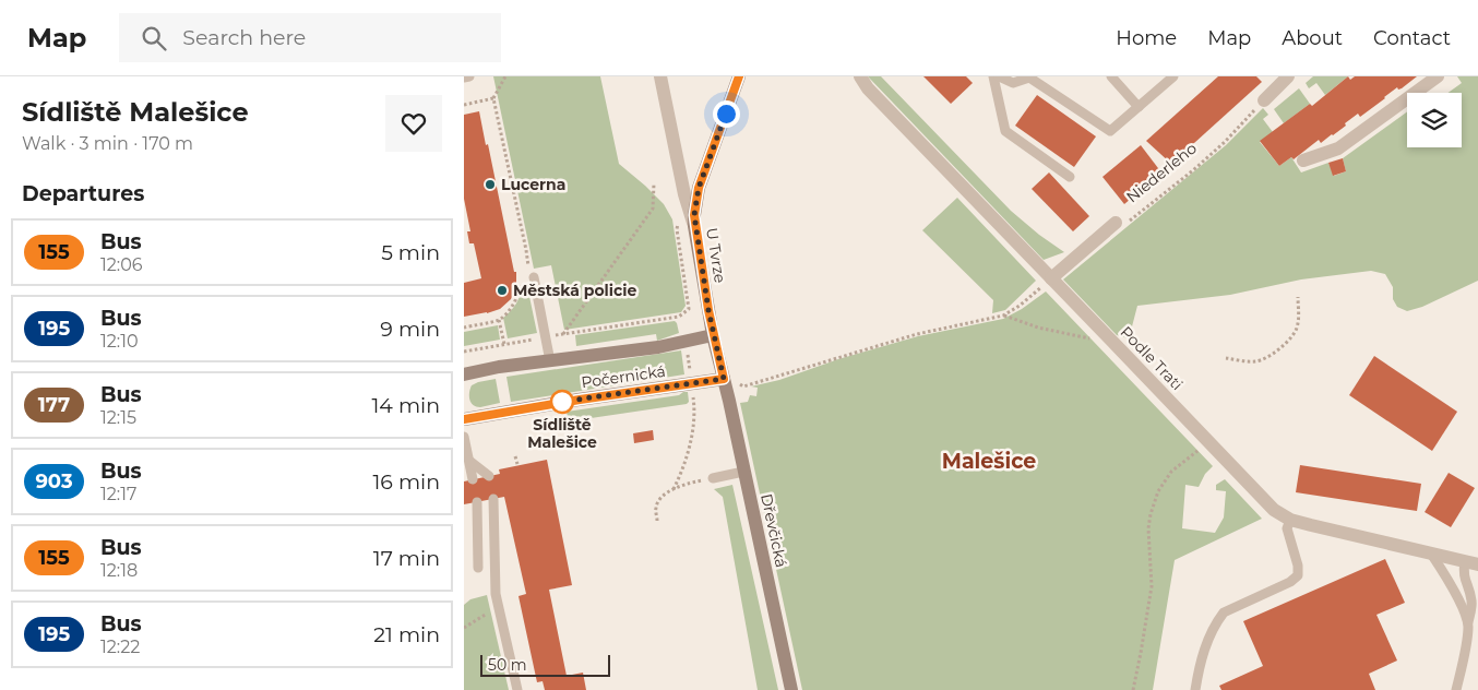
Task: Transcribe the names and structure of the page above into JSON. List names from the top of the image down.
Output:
{
  "streets": {
    "main road": ["U Tvrze", "Počernická", "Dřevčická"],
    "street": ["Podle Trati"],
    "path": ["Niederleho"]
  },
  "crossings": [
    ["U Tvrze", "Počernická"],
    ["U Tvrze", "Dřevčická"],
    ["Počernická", "Dřevčická"]
  ],
  "districts": ["Malešice"],
  "places": ["Lucerna", "Městská policie", "Sídliště Malešice"],
  "lines": ["bus line 155"],
  "scale_bar": "50 m",
  "page": {
    "header": "Map",
    "search": "Search here",
    "nav": [
      "Home",
      "Map",
      "About",
      "Contact"
    ],
    "heading": [
      ["Sídliště Malešice", "Walk · 3 min · 170 m"],
      "Departures"
    ],
    "list": [
      {
        "mark": "155",
        "name": "Bus",
        "note": "12:06",
        "value": "5 min"
      },
      {
        "mark": "195",
        "name": "Bus",
        "note": "12:10",
        "value": "9 min"
      },
      {
        "mark": "177",
        "name": "Bus",
        "note": "12:15",
        "value": "14 min"
      },
      {
        "mark": "903",
        "name": "Bus",
        "note": "12:17",
        "value": "16 min"
      },
      {
        "mark": "155",
        "name": "Bus",
        "note": "12:18",
        "value": "17 min"
      },
      {
        "mark": "195",
        "name": "Bus",
        "note": "12:22",
        "value": "21 min"
      }
    ],
    "scale": "50 m"
  }
}
